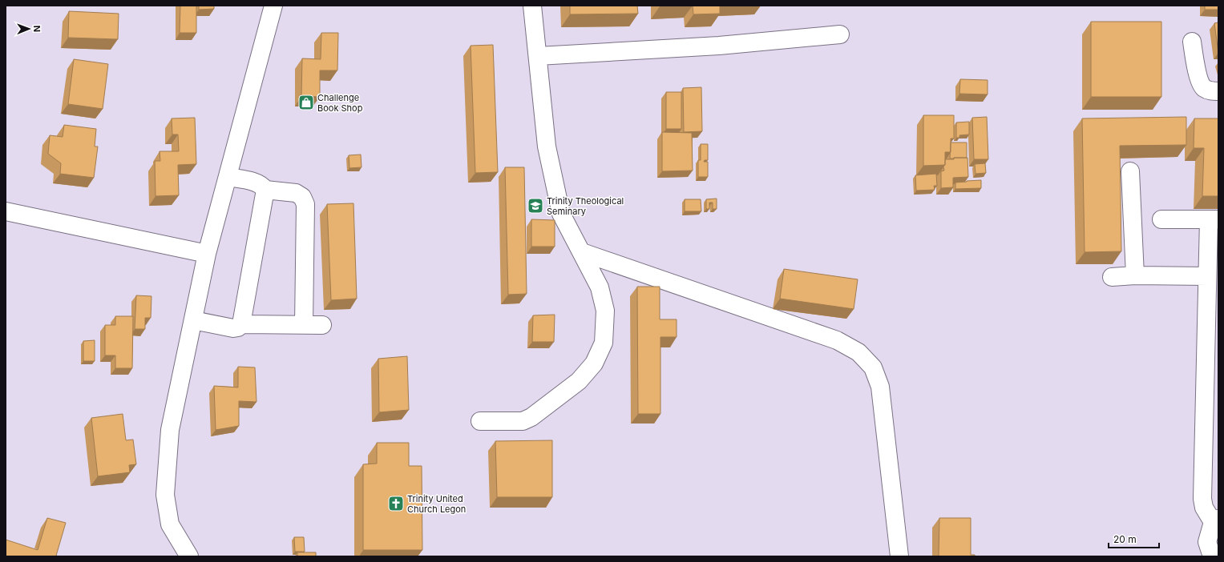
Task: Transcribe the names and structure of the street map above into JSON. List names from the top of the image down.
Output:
{
  "places": {
    "shop": ["Challenge Book Shop"],
    "school or university": ["Trinity Theological Seminary"],
    "church": ["Trinity United Church Legon"]
  },
  "scale_bar": "20 m",
  "north": "right"
}
